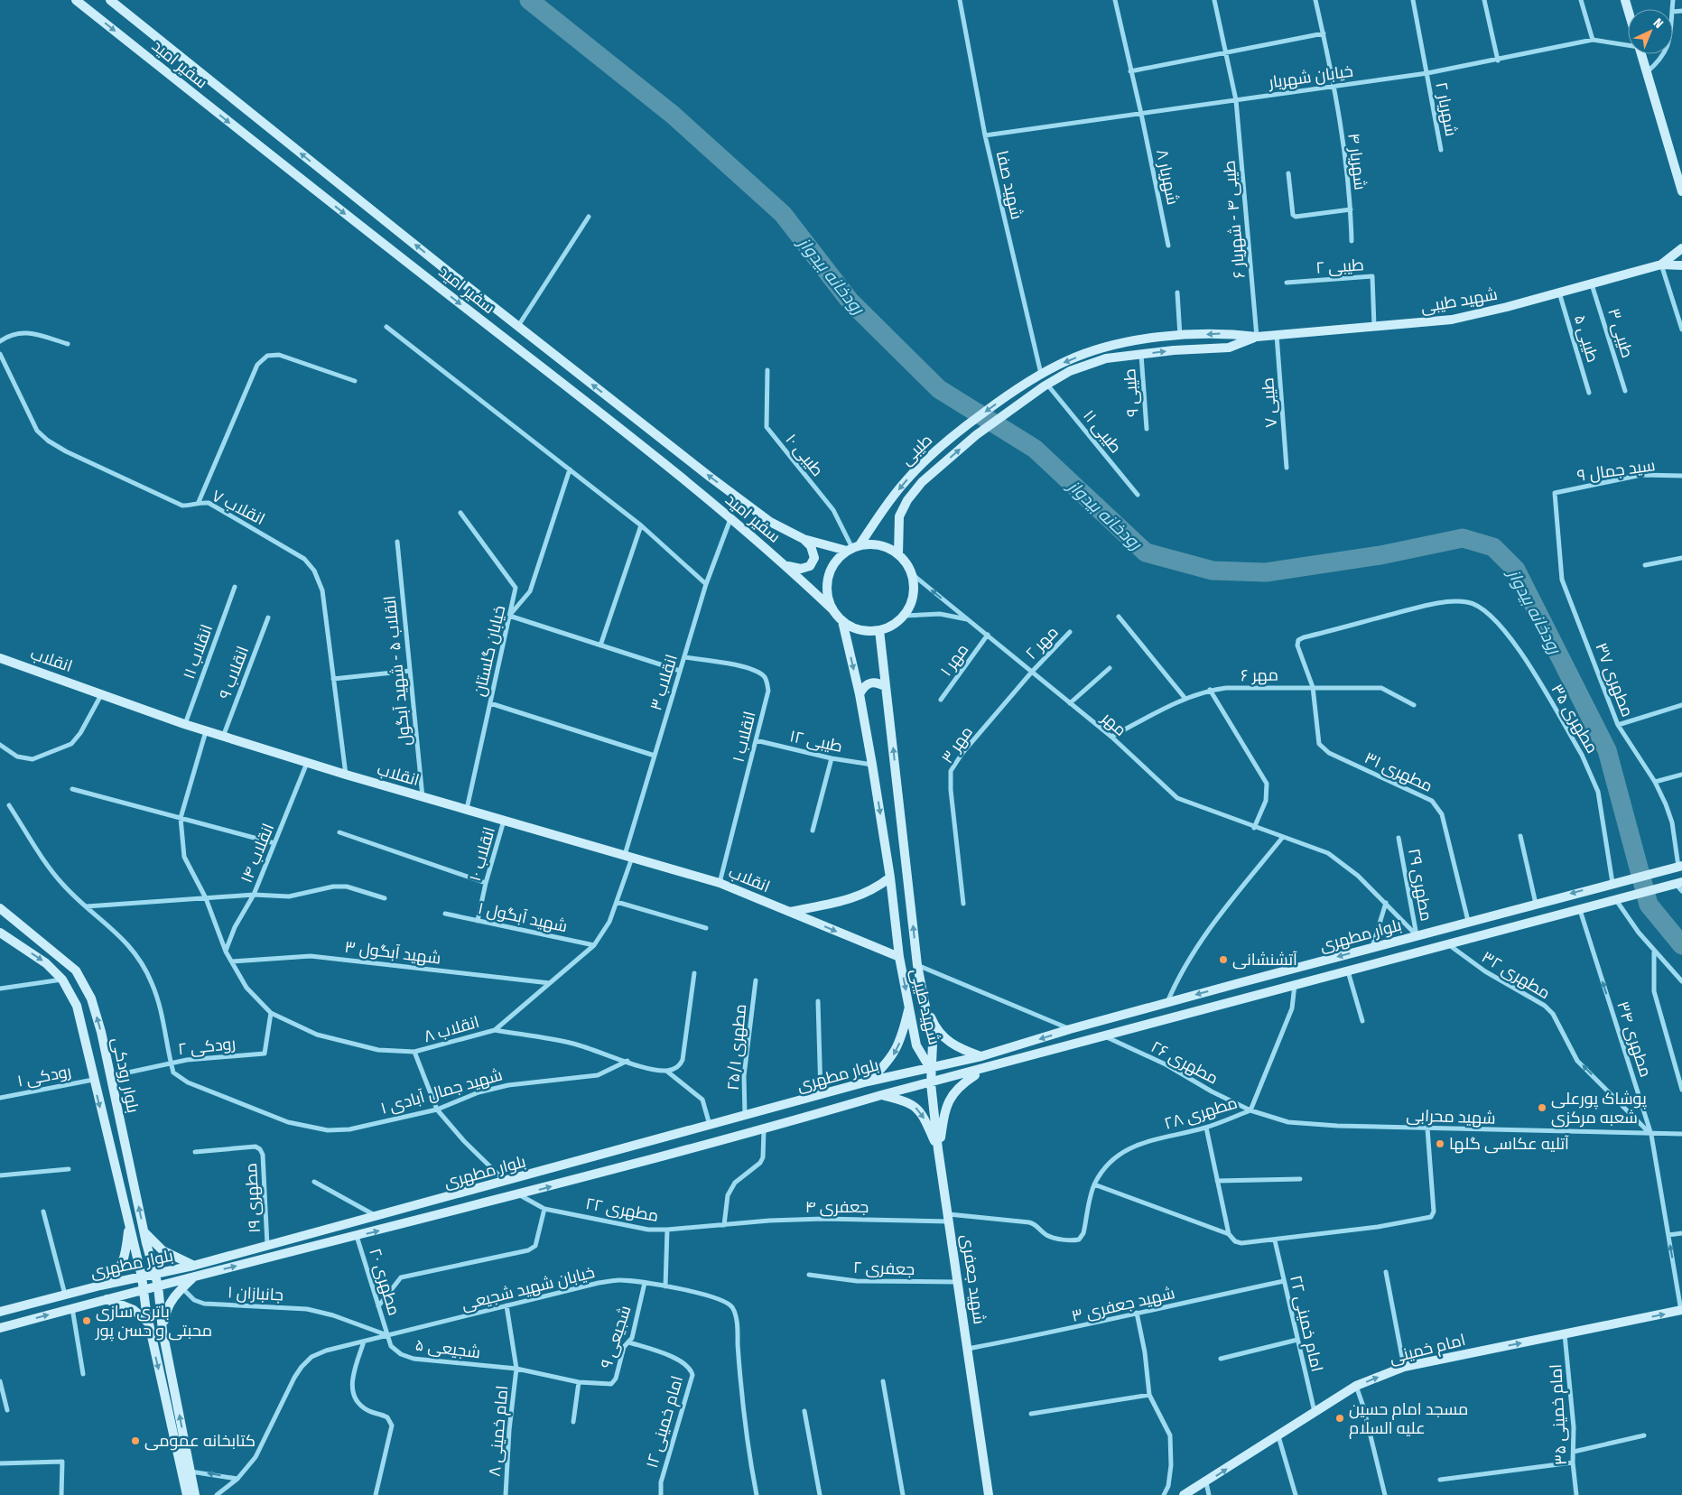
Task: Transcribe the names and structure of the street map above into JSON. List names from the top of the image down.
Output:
{
  "streets": {
    "street": [
      "سفیر امید",
      "خیابان شهریار",
      "شهریار ۲",
      "شهریار ۴",
      "شهریار ۸",
      "شهید صفا",
      "طیبی ۴ - شهریار ۶",
      "طیبی ۲",
      "شهید طیبی",
      "طیبی ۳",
      "طیبی ۵",
      "طیبی ۹",
      "طیبی ۷",
      "طیبی ۱۱",
      "طیبی",
      "طیبی ۱۰",
      "سید جمال ۹",
      "انقلاب ۷",
      "مهر ۲",
      "خیابان گلستان",
      "انقلاب ۱۱",
      "انقلاب",
      "مهر ۱",
      "انقلاب ۵ - شهید آبگول",
      "انقلاب ۹",
      "مهر ۶",
      "مطهری ۳۷",
      "انقلاب ۳",
      "مطهری ۳۵",
      "مهر",
      "انقلاب ۱",
      "طیبی ۱۲",
      "مهر ۳",
      "مطهری ۳۱",
      "انقلاب ۱۴",
      "انقلاب ۱۰",
      "مطهری ۲۹",
      "شهید آبگول ۱",
      "بلوار مطهری",
      "شهید آبگول ۳",
      "مطهری ۳۲",
      "انقلاب ۸",
      "مطهری ۳۴",
      "رودکی ۲",
      "مطهری ۲۵/۱",
      "مطهری ۲۶",
      "بلوار رودکی",
      "رودکی ۱",
      "شهید جمال آبادی ۱",
      "مطهری ۲۸",
      "شهید محرابی",
      "مطهری ۱۹",
      "جعفری ۴",
      "مطهری ۲۲",
      "جعفری ۲",
      "شهید جعفری",
      "مطهری ۲۰",
      "خیابان شهید شجیعی",
      "جانبازان ۱",
      "شهید جعفری ۳",
      "امام خمینی ۲۲",
      "شجیعی ۹",
      "شجیعی ۵",
      "امام خمینی",
      "امام خمینی ۳۵",
      "امام خمینی ۱۲",
      "امام خمینی ۸"
    ]
  },
  "crossings": [
    ["سفیر امید", "شهید طیبی"],
    ["سفیر امید", "طیبی"],
    ["سفیر امید", "طیبی ۱۰"],
    ["سفیر امید", "انقلاب ۳"],
    ["سفیر امید", "مهر"],
    ["خیابان شهریار", "شهریار ۲"],
    ["خیابان شهریار", "شهریار ۴"],
    ["خیابان شهریار", "شهریار ۸"],
    ["خیابان شهریار", "شهید صفا"],
    ["خیابان شهریار", "طیبی ۴ - شهریار ۶"],
    ["شهید صفا", "شهید طیبی"],
    ["طیبی ۴ - شهریار ۶", "شهید طیبی"],
    ["طیبی ۲", "شهید طیبی"],
    ["شهید طیبی", "طیبی ۳"],
    ["شهید طیبی", "طیبی ۵"],
    ["شهید طیبی", "طیبی ۹"],
    ["شهید طیبی", "طیبی ۷"],
    ["شهید طیبی", "طیبی ۱۱"],
    ["شهید طیبی", "طیبی"],
    ["شهید طیبی", "طیبی ۱۰"],
    ["شهید طیبی", "انقلاب"],
    ["شهید طیبی", "مهر"],
    ["شهید طیبی", "طیبی ۱۲"],
    ["شهید طیبی", "بلوار مطهری"],
    ["شهید طیبی", "شهید جعفری"],
    ["طیبی", "طیبی ۱۰"],
    ["طیبی", "مهر"],
    ["طیبی ۱۰", "مهر"],
    ["سید جمال ۹", "مطهری ۳۷"],
    ["انقلاب ۷", "انقلاب"],
    ["مهر ۲", "مهر"],
    ["مهر ۲", "مهر ۳"],
    ["خیابان گلستان", "انقلاب"],
    ["انقلاب ۱۱", "انقلاب"],
    ["انقلاب", "انقلاب ۵ - شهید آبگول"],
    ["انقلاب", "انقلاب ۹"],
    ["انقلاب", "انقلاب ۳"],
    ["انقلاب", "انقلاب ۱"],
    ["انقلاب", "انقلاب ۱۴"],
    ["انقلاب", "انقلاب ۱۰"],
    ["انقلاب", "انقلاب ۸"],
    ["مهر ۱", "مهر"],
    ["مهر ۶", "مطهری ۳۵"],
    ["مهر ۶", "مهر"],
    ["مهر ۶", "مطهری ۳۱"],
    ["مطهری ۳۷", "بلوار مطهری"],
    ["انقلاب ۳", "انقلاب ۱"],
    ["انقلاب ۳", "انقلاب ۸"],
    ["مطهری ۳۵", "مطهری ۳۱"],
    ["مطهری ۳۵", "بلوار مطهری"],
    ["مهر", "مهر ۳"],
    ["مهر", "مطهری ۲۹"],
    ["مهر", "بلوار مطهری"],
    ["انقلاب ۱", "طیبی ۱۲"],
    ["مطهری ۳۱", "بلوار مطهری"],
    ["انقلاب ۱۴", "انقلاب ۸"],
    ["انقلاب ۱۰", "شهید آبگول ۱"],
    ["مطهری ۲۹", "بلوار مطهری"],
    ["شهید آبگول ۱", "انقلاب ۸"],
    ["بلوار مطهری", "مطهری ۳۲"],
    ["بلوار مطهری", "مطهری ۳۴"],
    ["بلوار مطهری", "مطهری ۲۵/۱"],
    ["بلوار مطهری", "مطهری ۲۶"],
    ["بلوار مطهری", "بلوار رودکی"],
    ["بلوار مطهری", "مطهری ۲۸"],
    ["بلوار مطهری", "مطهری ۱۹"],
    ["بلوار مطهری", "مطهری ۲۲"],
    ["بلوار مطهری", "شهید جعفری"],
    ["بلوار مطهری", "مطهری ۲۰"],
    ["شهید آبگول ۳", "انقلاب ۸"],
    ["مطهری ۳۲", "مطهری ۳۴"],
    ["مطهری ۳۲", "شهید محرابی"],
    ["انقلاب ۸", "رودکی ۲"],
    ["مطهری ۳۴", "شهید محرابی"],
    ["مطهری ۳۴", "امام خمینی"],
    ["رودکی ۲", "بلوار رودکی"],
    ["رودکی ۲", "شهید جمال آبادی ۱"],
    ["مطهری ۲۶", "مطهری ۲۸"],
    ["مطهری ۲۶", "شهید محرابی"],
    ["بلوار رودکی", "رودکی ۱"],
    ["مطهری ۲۸", "شهید محرابی"],
    ["مطهری ۲۸", "جعفری ۴"],
    ["جعفری ۴", "مطهری ۲۲"],
    ["جعفری ۴", "شهید جعفری"],
    ["جعفری ۲", "شهید جعفری"],
    ["شهید جعفری", "شهید جعفری ۳"],
    ["مطهری ۲۰", "خیابان شهید شجیعی"],
    ["مطهری ۲۰", "جانبازان ۱"],
    ["مطهری ۲۰", "شجیعی ۵"],
    ["خیابان شهید شجیعی", "جانبازان ۱"],
    ["خیابان شهید شجیعی", "شجیعی ۹"],
    ["خیابان شهید شجیعی", "شجیعی ۵"],
    ["خیابان شهید شجیعی", "امام خمینی ۸"],
    ["جانبازان ۱", "شجیعی ۵"],
    ["شهید جعفری ۳", "امام خمینی ۲۲"],
    ["امام خمینی ۲۲", "امام خمینی"],
    ["شجیعی ۹", "شجیعی ۵"],
    ["شجیعی ۹", "امام خمینی ۱۲"],
    ["شجیعی ۹", "امام خمینی ۸"],
    ["شجیعی ۵", "امام خمینی ۸"],
    ["امام خمینی", "امام خمینی ۳۵"]
  ],
  "one_way": ["مطهری ۳۲", "مطهری ۳۴", "امام خمینی"],
  "water": ["رودخانه بیدواز"],
  "places": [
    "آتشنشانی",
    "پوشاک پورعلی شعبه مرکزی",
    "آتلیه عکاسی گلها",
    "باتری سازی محبتی و حسن پور",
    "مسجد امام حسین علیه السلام",
    "کتابخانه عمومی"
  ],
  "north": "top right"
}
